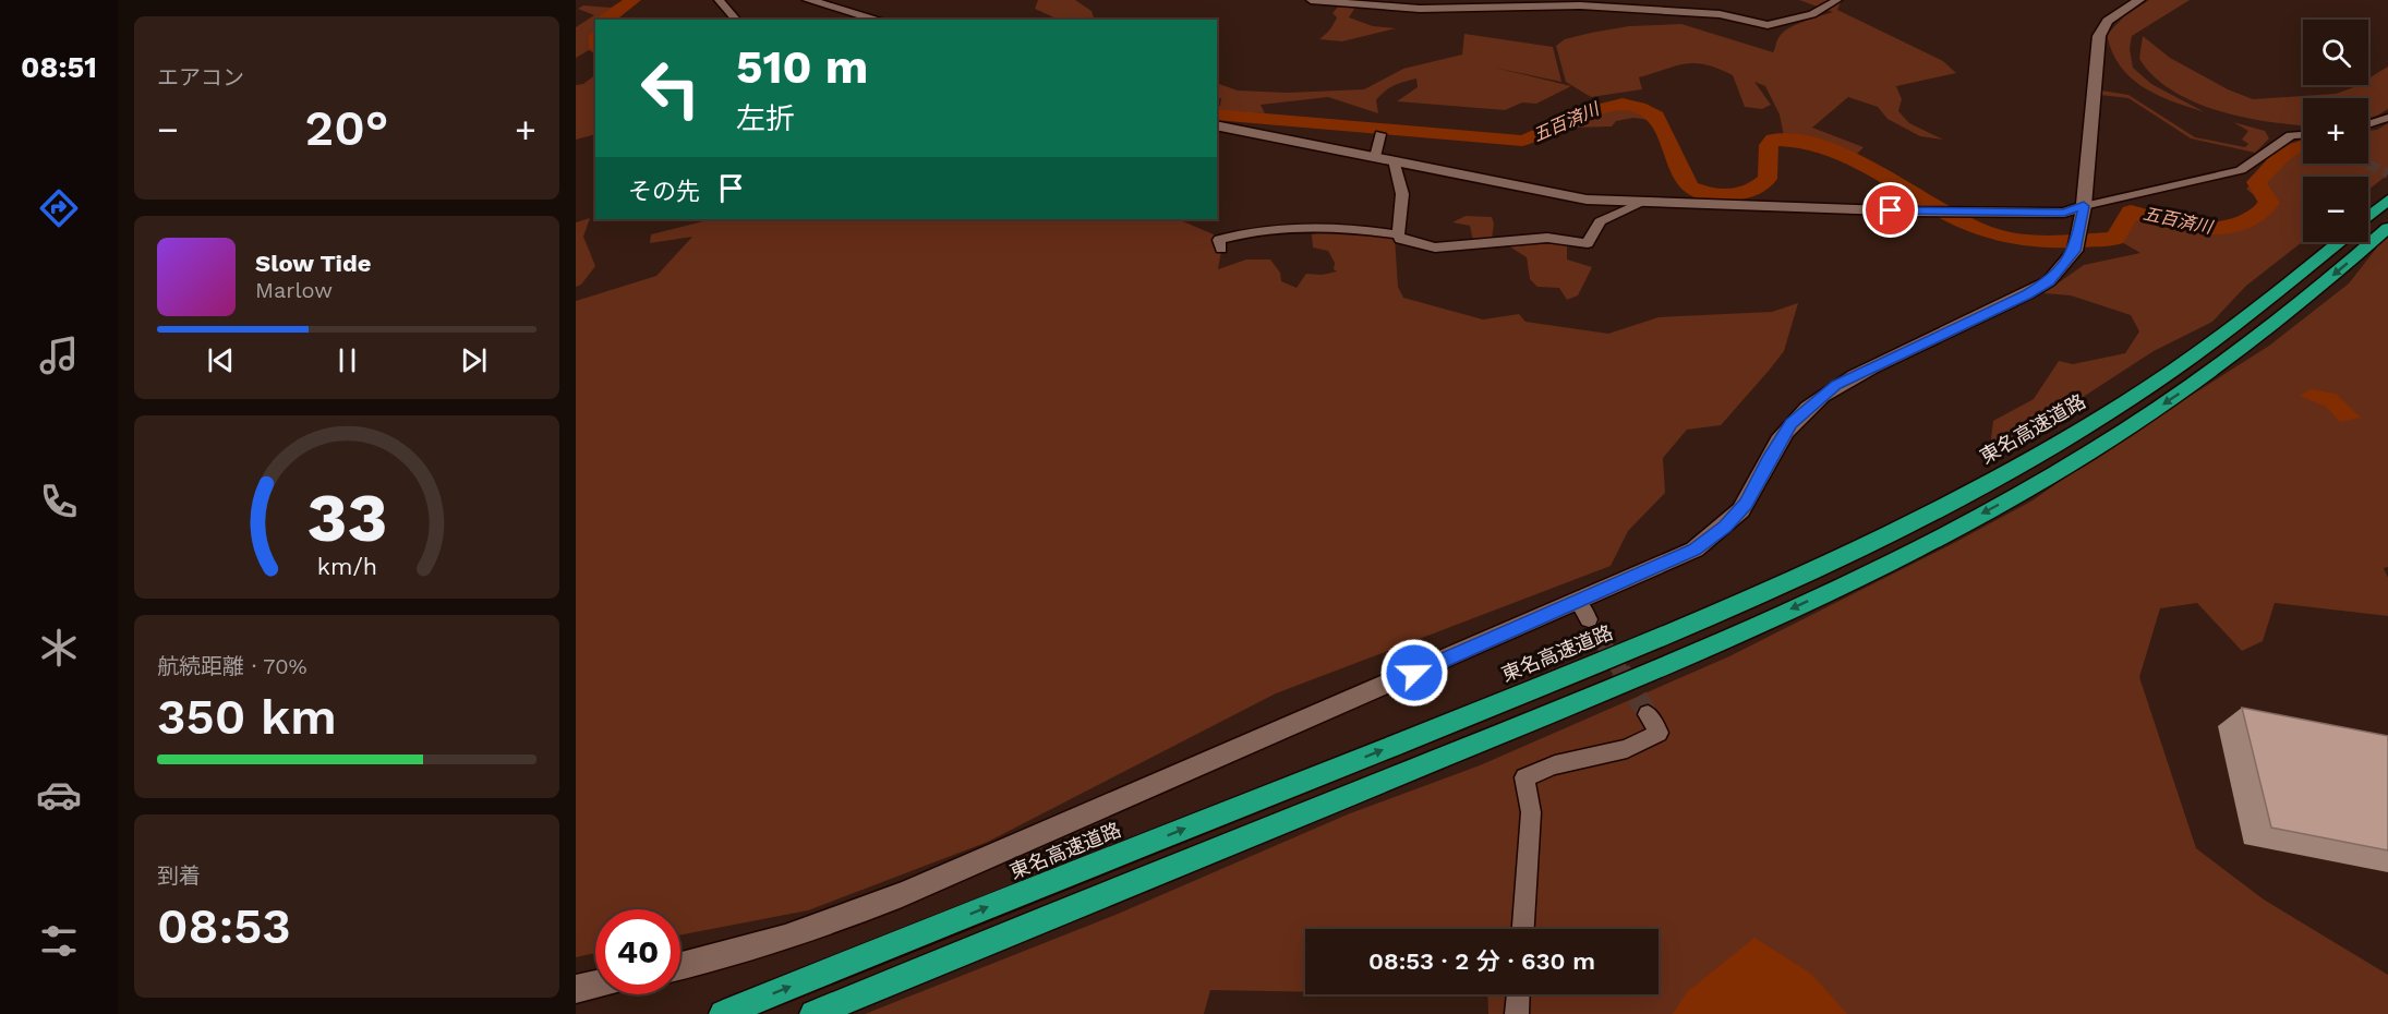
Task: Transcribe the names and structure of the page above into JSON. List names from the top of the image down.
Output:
{
  "streets": {
    "highway": ["東名高速道路"]
  },
  "water": ["五百済川"],
  "page": {
    "tabs": "08:51",
    "tile": [
      "エアコン",
      ["航続距離 · 70%", "350 km"],
      ["到着", "08:53"]
    ],
    "map_buttons": ["+", "−"],
    "turn": ["510 m", "左折"],
    "heat": ["−", "20°", "+"],
    "then": "その先",
    "song": ["Slow Tide", "Marlow"],
    "limit": "40",
    "trip": "08:53 · 2 分 · 630 m",
    "gauge": ["33", "km/h"]
  }
}
